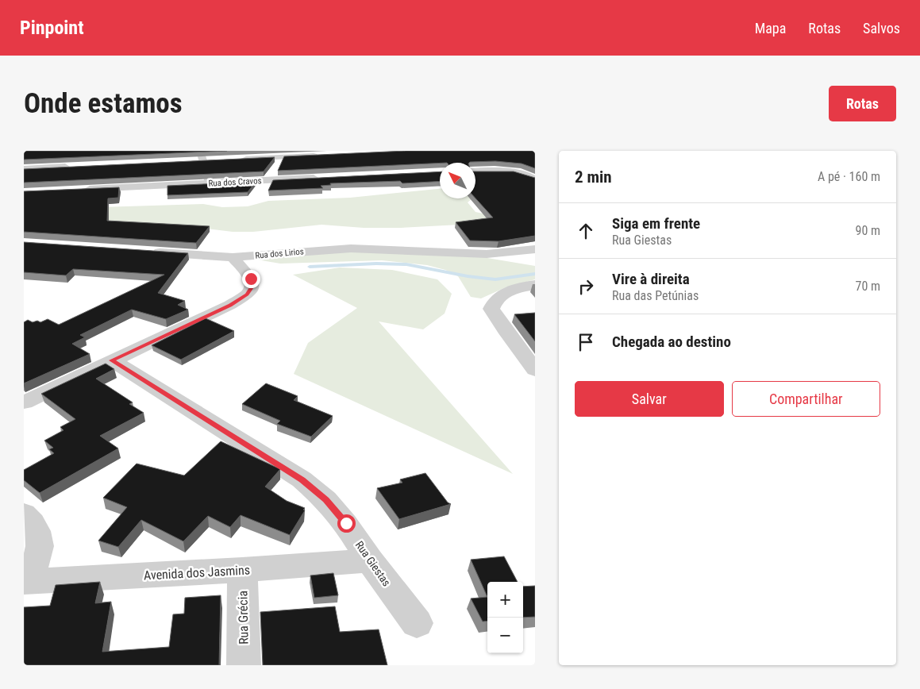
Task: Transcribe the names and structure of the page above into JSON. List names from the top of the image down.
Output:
{
  "streets": {
    "street": [
      "Rua dos Cravos",
      "Rua dos Lirios",
      "Rua Giestas",
      "Avenida dos Jasmins",
      "Rua Grécia"
    ]
  },
  "crossings": [
    ["Rua Giestas", "Avenida dos Jasmins"],
    ["Avenida dos Jasmins", "Rua Grécia"]
  ],
  "north": "top left",
  "page": {
    "header": "Pinpoint",
    "nav": ["Mapa", "Rotas", "Salvos"],
    "buttons": [
      "Rotas",
      ["Salvar", "Compartilhar"]
    ],
    "title": "Onde estamos",
    "heading": ["2 min", "A pé · 160 m"],
    "list": [
      ["Siga em frente", "Rua Giestas", "90 m"],
      ["Vire à direita", "Rua das Petúnias", "70 m"],
      "Chegada ao destino"
    ],
    "map_buttons": ["+", "−"]
  }
}
